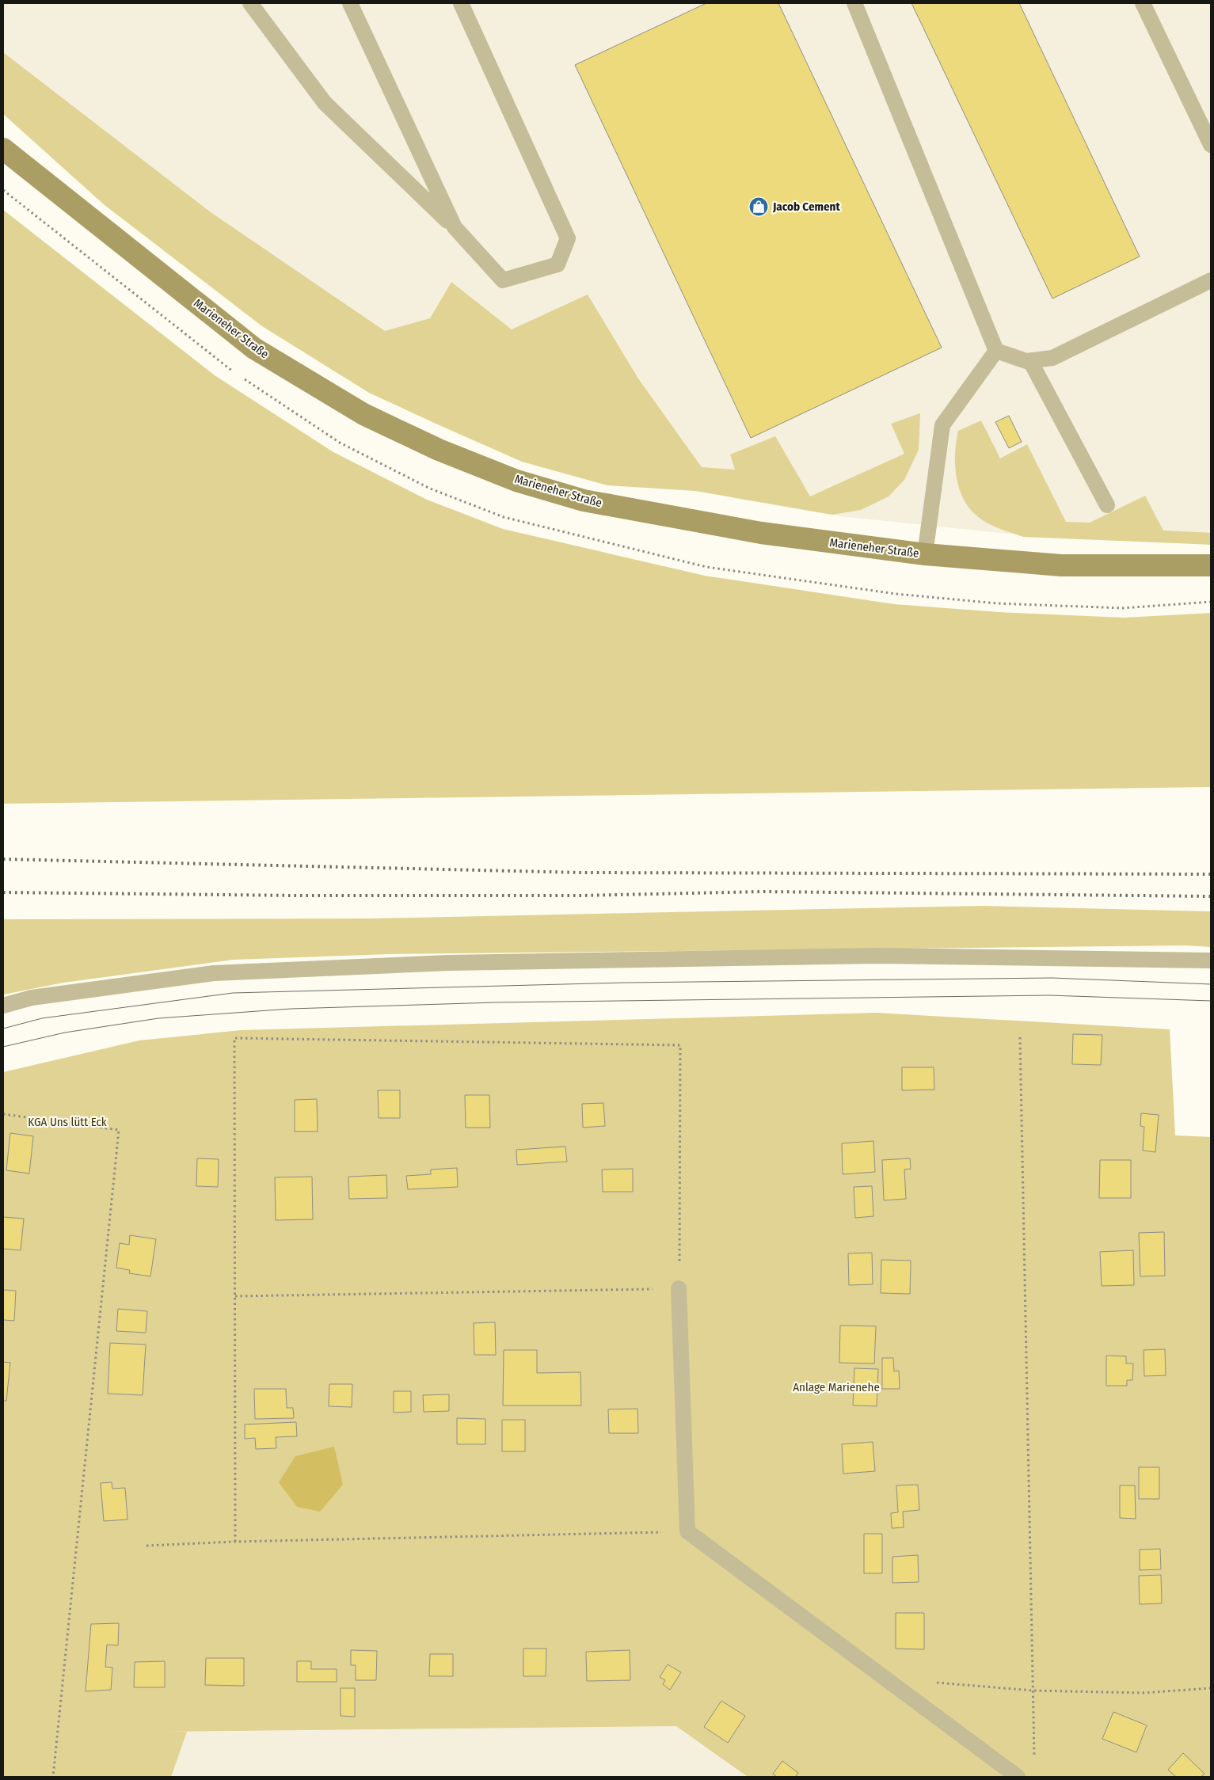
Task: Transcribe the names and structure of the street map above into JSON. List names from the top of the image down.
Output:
{
  "streets": {
    "street": ["Marieneher Straße"]
  },
  "parks": ["KGA Uns lütt Eck", "Anlage Marienehe"],
  "places": {
    "shop": ["Jacob Cement"]
  }
}
